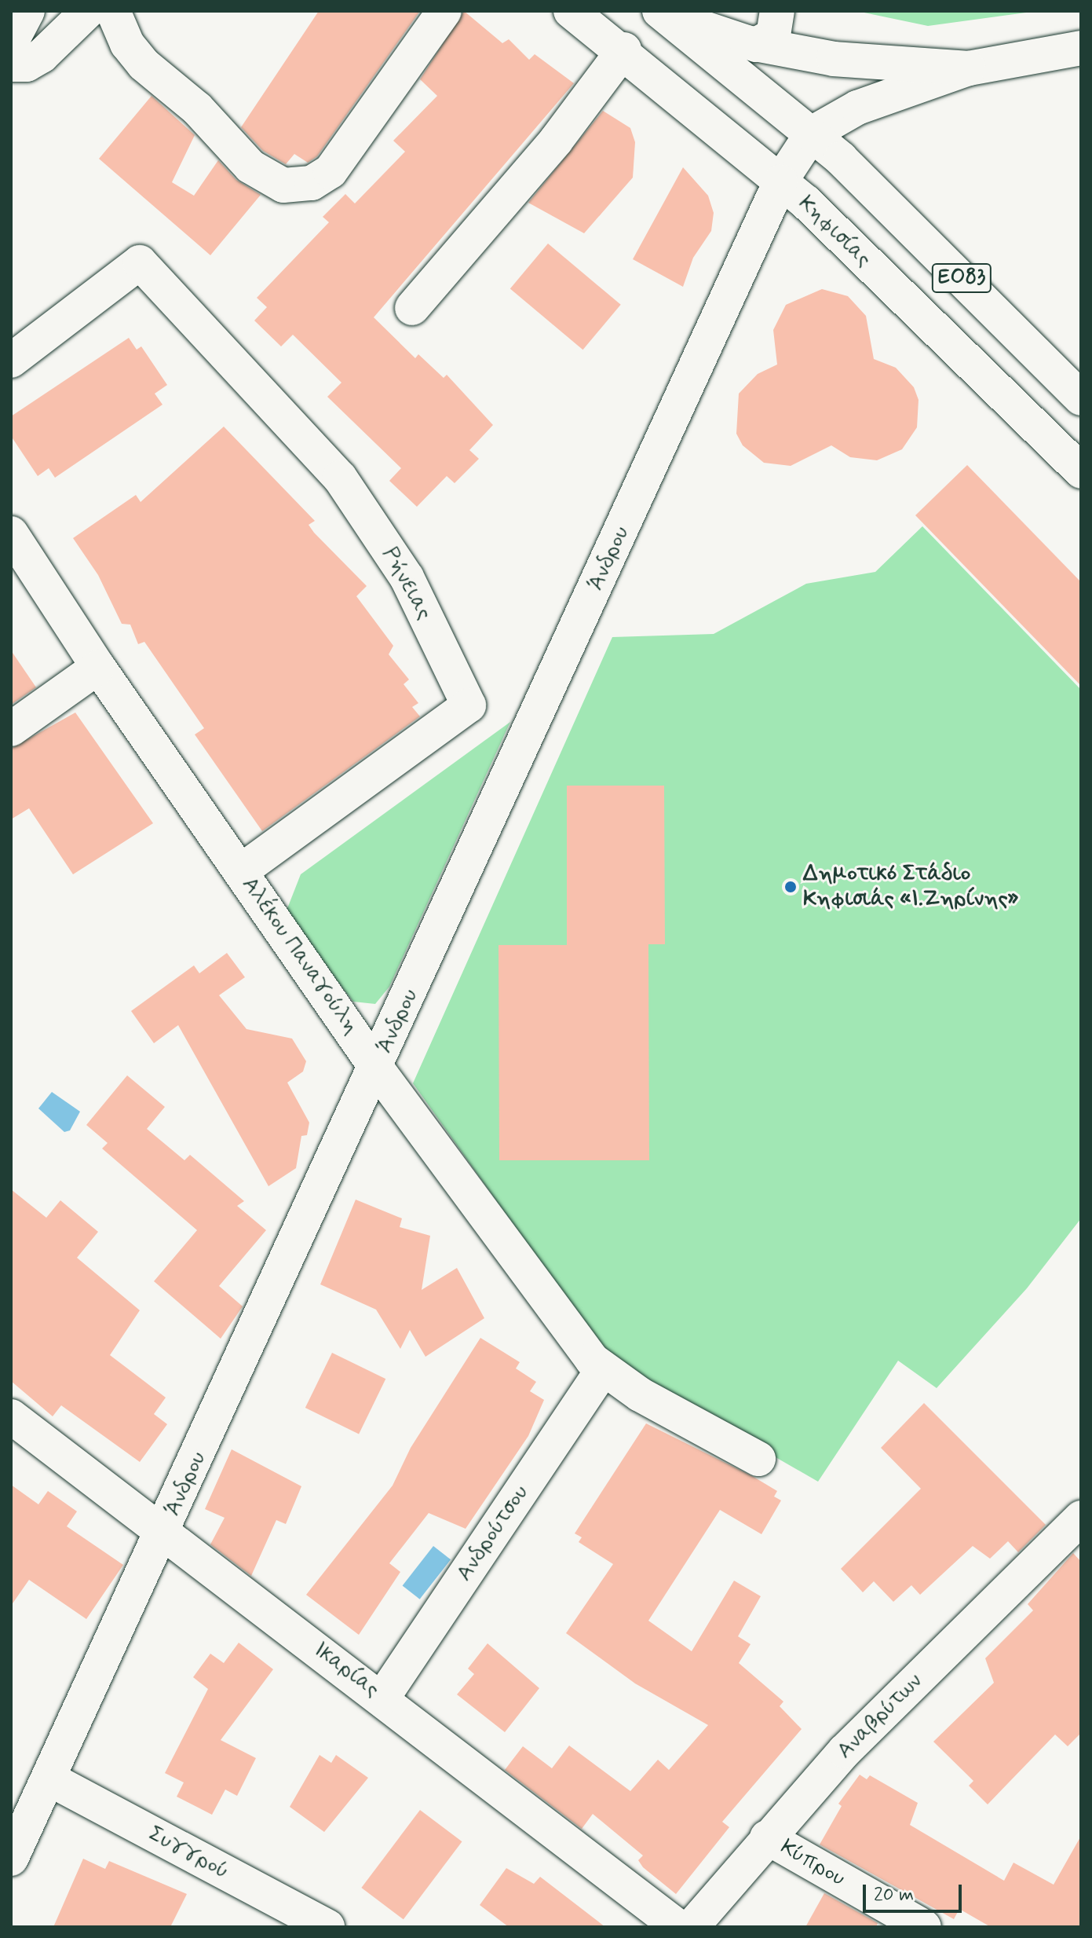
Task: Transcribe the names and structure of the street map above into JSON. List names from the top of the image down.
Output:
{
  "streets": {
    "street": [
      "Κηφισίας",
      "ΕΟ83",
      "Άνδρου",
      "Ρήνειας",
      "Αλέκου Παναγούλη",
      "Ανδρούτσου",
      "Ικαρίας",
      "Αναβρύτων",
      "Συγγρού",
      "Κύπρου"
    ]
  },
  "crossings": [
    ["Κηφισίας", "Άνδρου"],
    ["ΕΟ83", "Άνδρου"],
    ["Άνδρου", "Αλέκου Παναγούλη"],
    ["Άνδρου", "Ικαρίας"],
    ["Άνδρου", "Συγγρού"],
    ["Ρήνειας", "Αλέκου Παναγούλη"],
    ["Αλέκου Παναγούλη", "Ανδρούτσου"],
    ["Ανδρούτσου", "Ικαρίας"],
    ["Αναβρύτων", "Κύπρου"]
  ],
  "places": ["Δημοτικό Στάδιο Κηφισιάς «Ι.Ζηρίνης»"],
  "scale_bar": "20 m"
}
